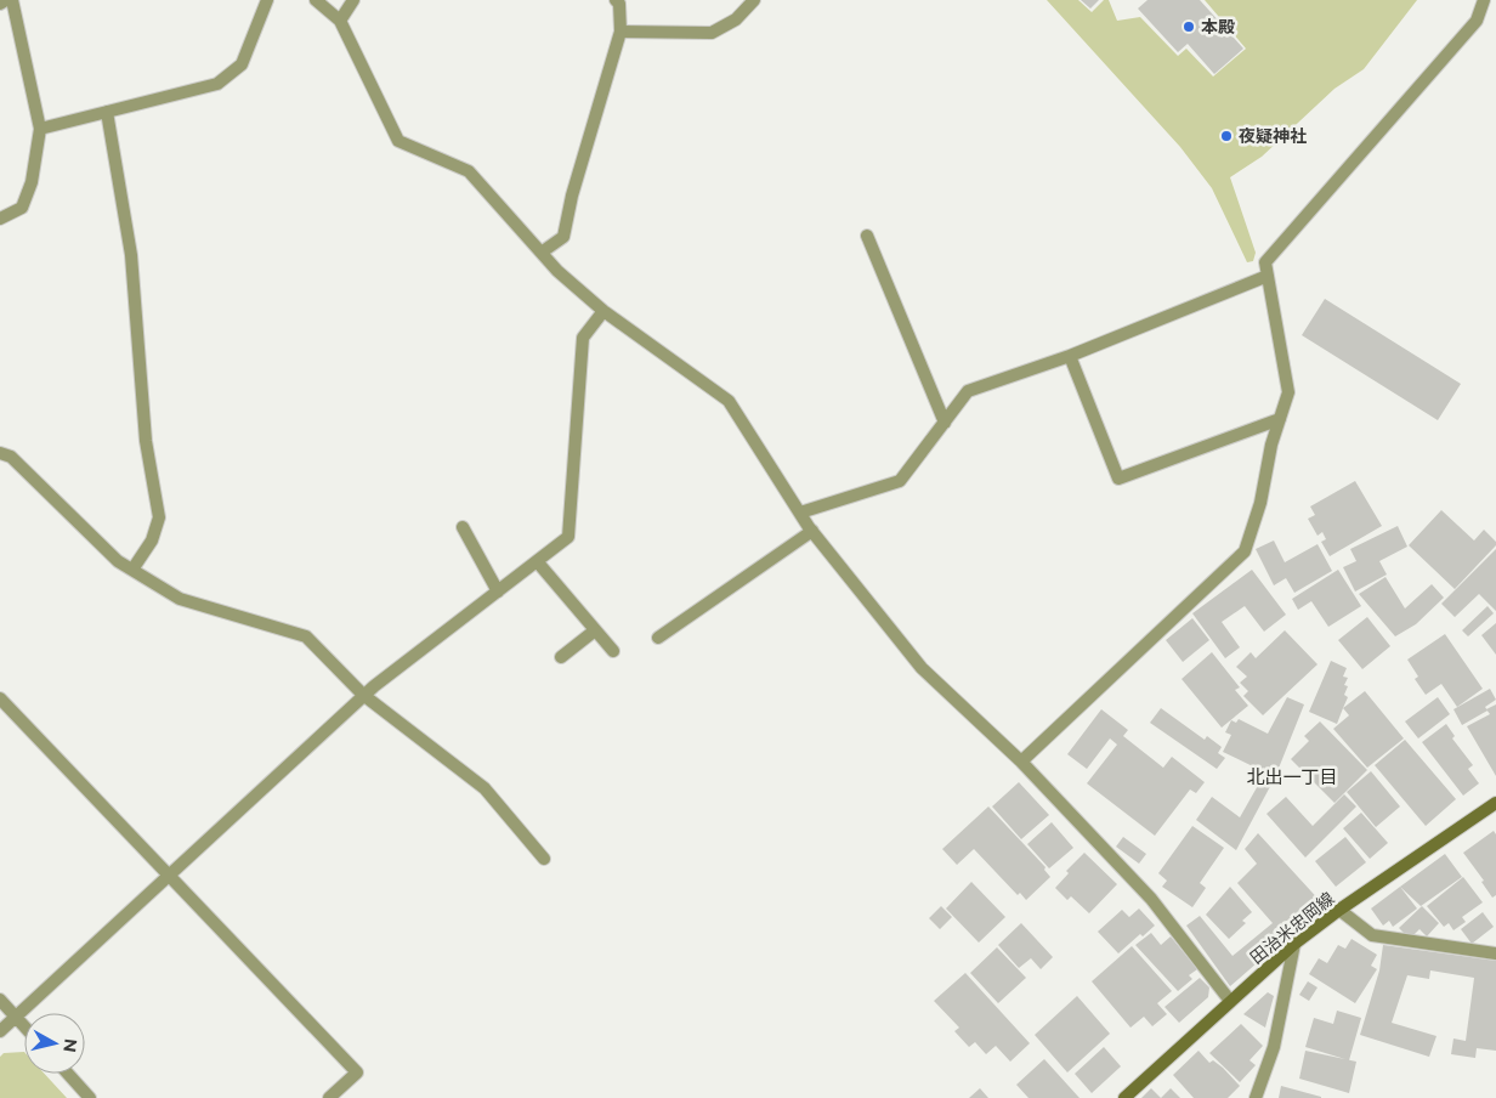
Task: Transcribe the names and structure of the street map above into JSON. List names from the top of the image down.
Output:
{
  "streets": {
    "main road": ["田治米忠岡線"]
  },
  "districts": ["北出一丁目"],
  "places": ["本殿", "夜疑神社"],
  "north": "right"
}
